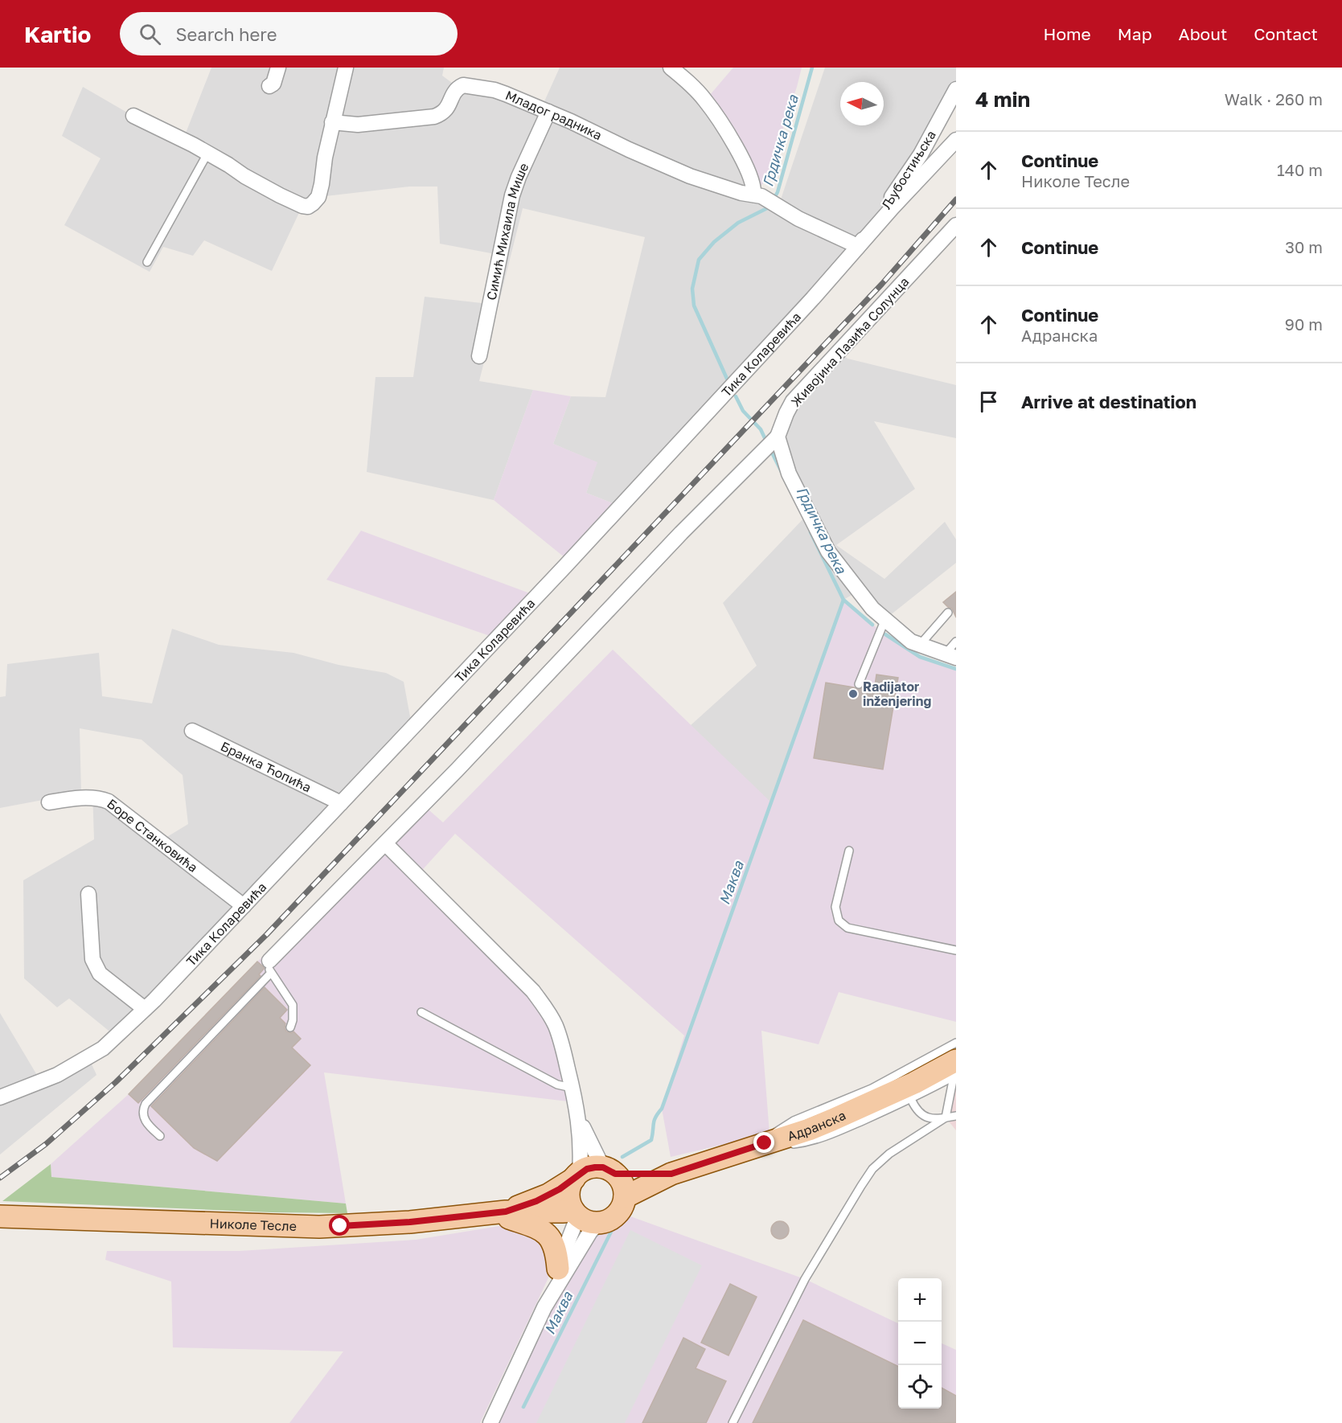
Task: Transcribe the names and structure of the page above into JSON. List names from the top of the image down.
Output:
{
  "streets": {
    "main road": ["Адранска", "Николе Тесле"],
    "street": [
      "Младог радника",
      "Љубостињска",
      "Симић Михаила Мише",
      "Живојина Лазића Солунца",
      "Тика Коларевића",
      "Бранка Ћопића",
      "Боре Станковића"
    ]
  },
  "crossings": [
    ["Младог радника", "Љубостињска"],
    ["Младог радника", "Симић Михаила Мише"],
    ["Младог радника", "Тика Коларевића"],
    ["Љубостињска", "Тика Коларевића"],
    ["Тика Коларевића", "Бранка Ћопића"],
    ["Тика Коларевића", "Боре Станковића"],
    ["Адранска", "Николе Тесле"]
  ],
  "water": ["Грдичка река", "Маква"],
  "places": ["Radijator inženjering"],
  "north": "left",
  "page": {
    "header": "Kartio",
    "search": "Search here",
    "nav": [
      "Home",
      "Map",
      "About",
      "Contact"
    ],
    "heading": ["4 min", "Walk · 260 m"],
    "list": [
      ["Continue", "Николе Тесле", "140 m"],
      ["Continue", "30 m"],
      ["Continue", "Адранска", "90 m"],
      "Arrive at destination"
    ],
    "map_buttons": ["+", "−"]
  }
}
